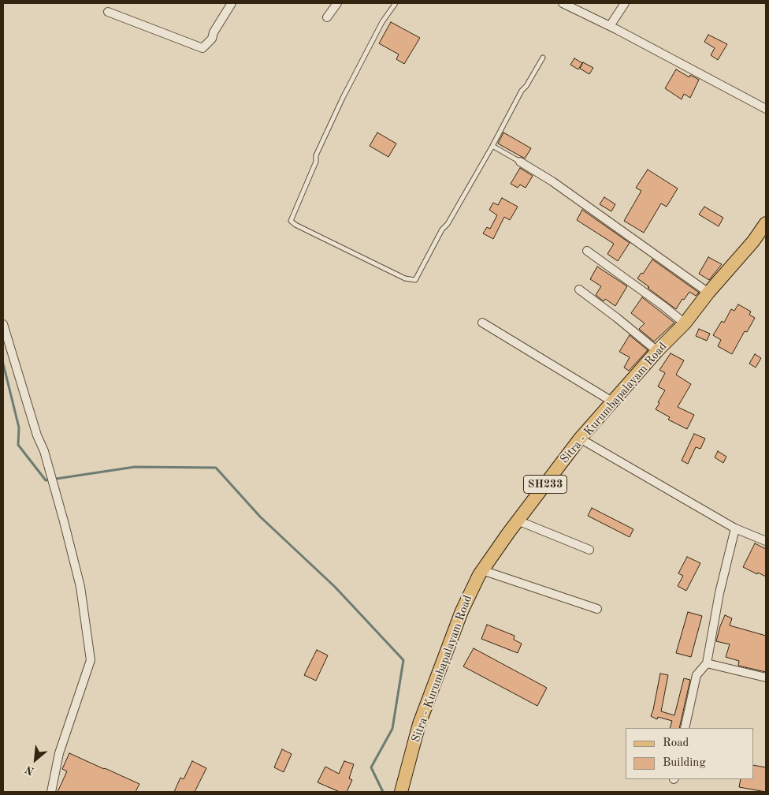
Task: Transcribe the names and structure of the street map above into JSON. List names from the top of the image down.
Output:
{
  "streets": {
    "main road": ["Sitra - Kurumbapalayam Road", "SH233"]
  },
  "legend": ["Road", "Building"],
  "north": "bottom left"
}
